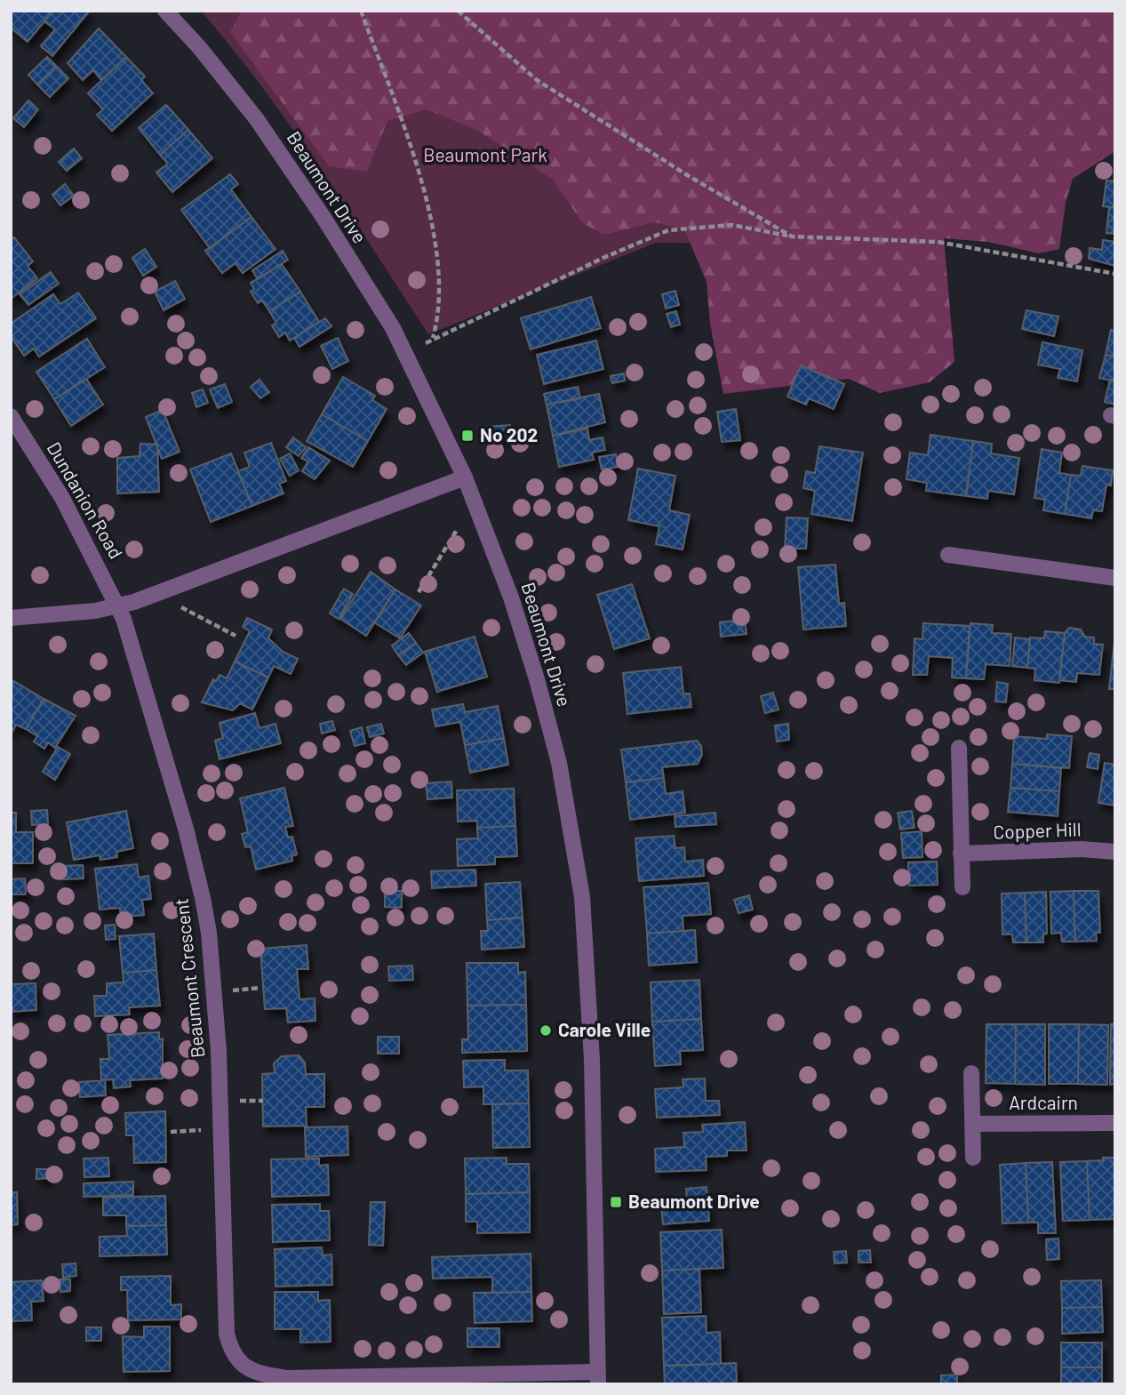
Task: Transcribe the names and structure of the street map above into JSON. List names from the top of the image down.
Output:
{
  "streets": {
    "street": [
      "Beaumont Drive",
      "Dundanion Road",
      "Copper Hill",
      "Beaumont Crescent",
      "Ardcairn"
    ]
  },
  "crossings": [
    ["Beaumont Drive", "Beaumont Crescent"],
    ["Dundanion Road", "Beaumont Crescent"]
  ],
  "parks": ["Beaumont Park"],
  "places": {
    "transit": ["No 202", "Beaumont Drive"],
    "other": ["Carole Ville"]
  }
}
